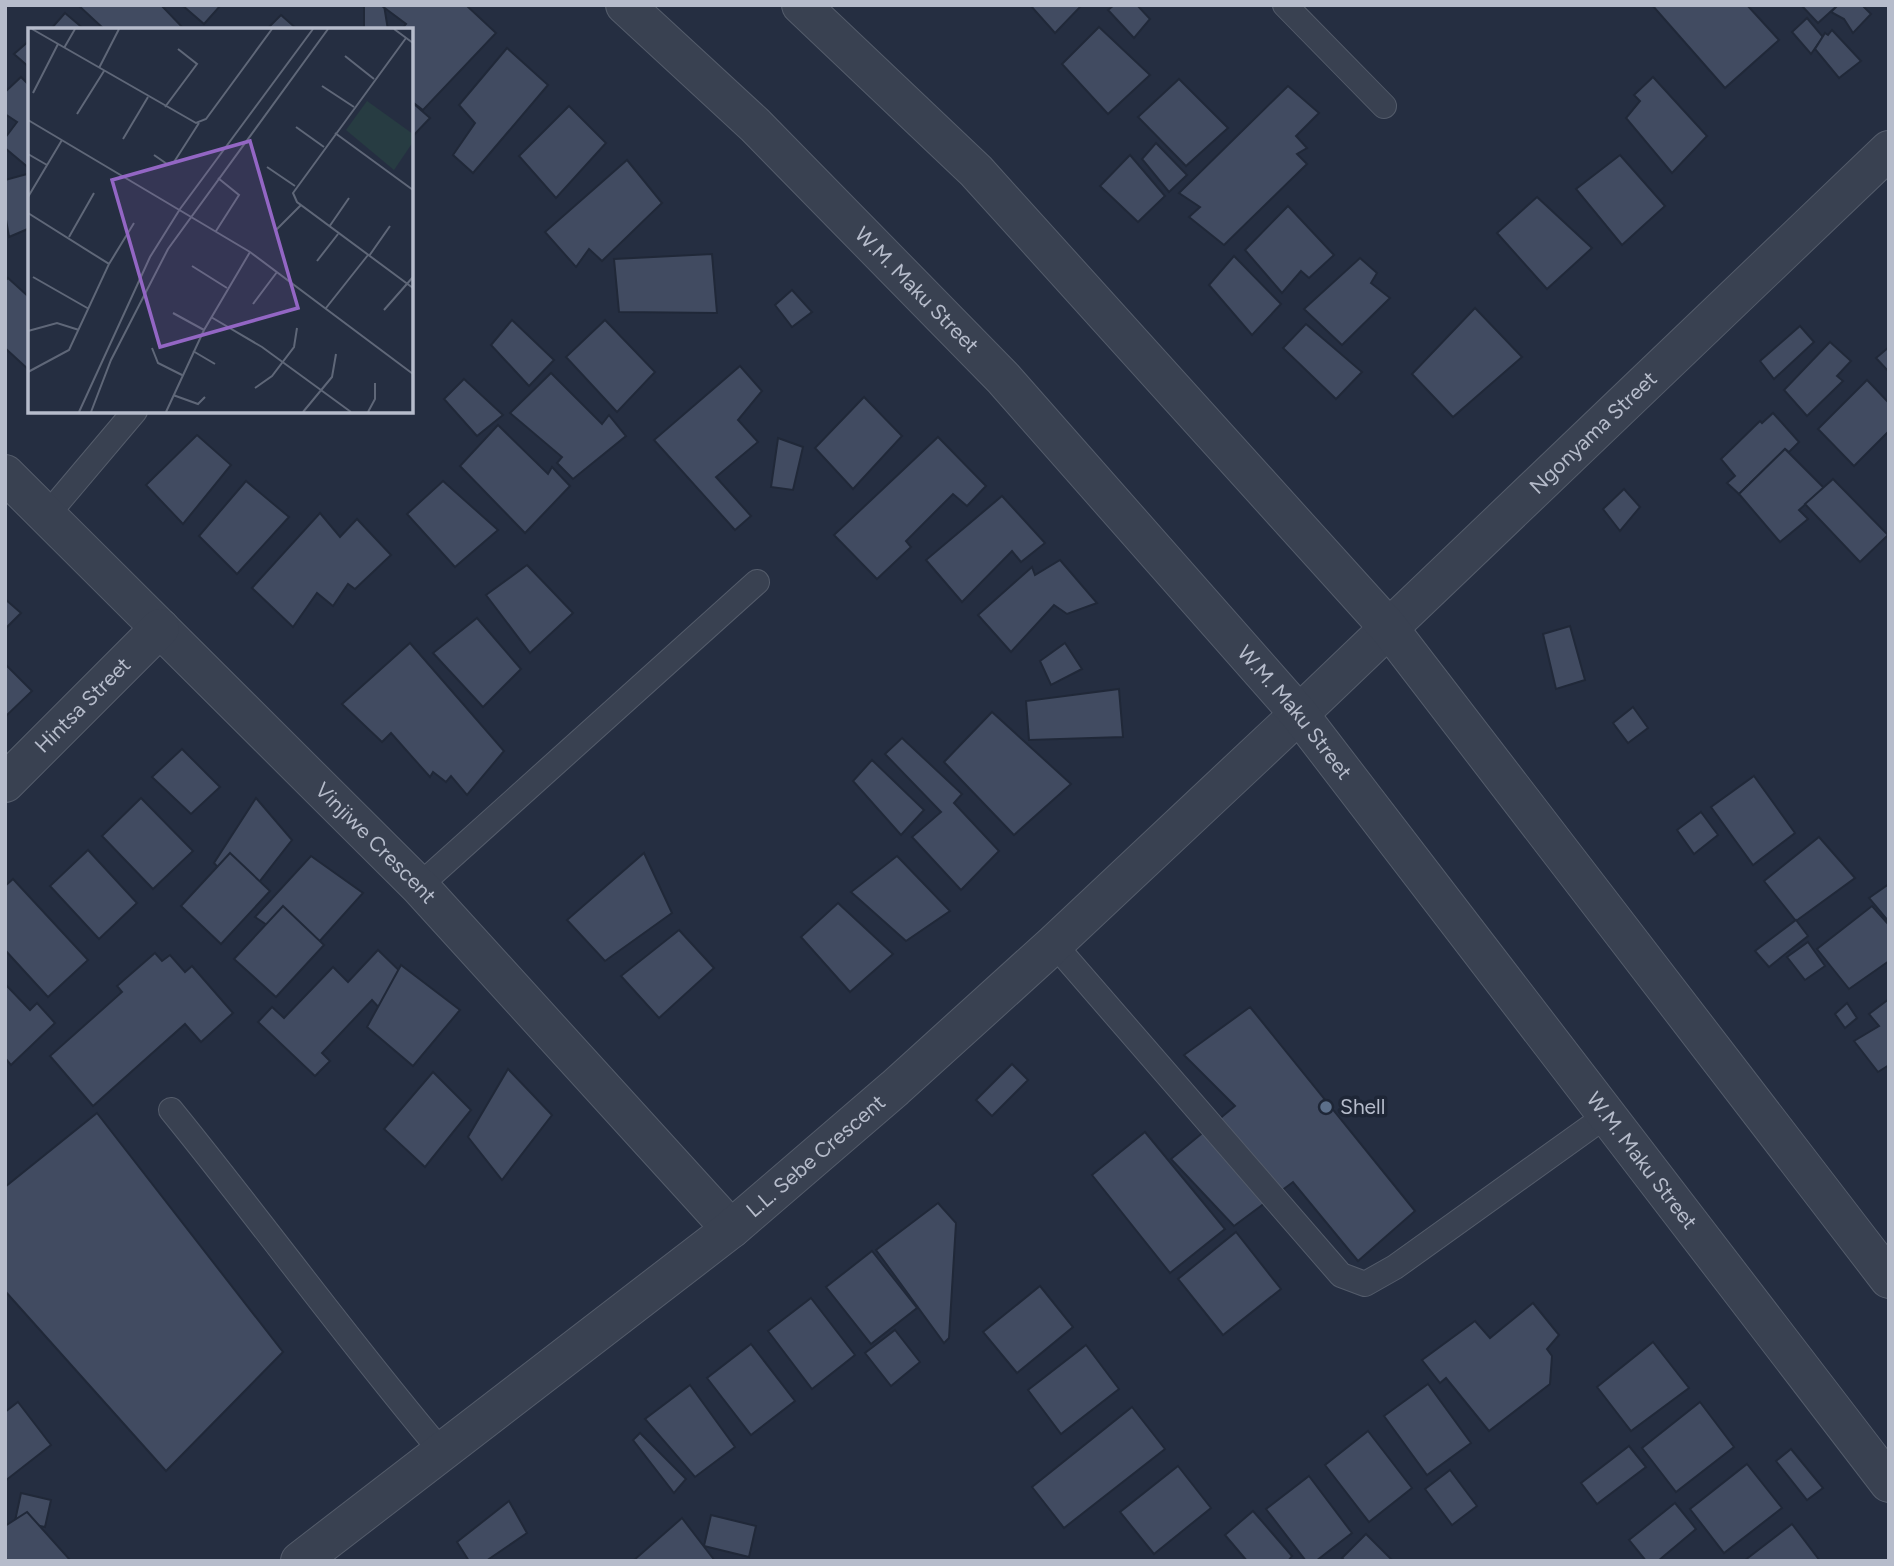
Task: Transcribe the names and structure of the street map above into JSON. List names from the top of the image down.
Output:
{
  "streets": {
    "street": [
      "W.M. Maku Street",
      "Ngonyama Street",
      "Hintsa Street",
      "Vinjiwe Crescent",
      "L.L. Sebe Crescent"
    ]
  },
  "crossings": [
    ["W.M. Maku Street", "Ngonyama Street"],
    ["W.M. Maku Street", "L.L. Sebe Crescent"],
    ["Ngonyama Street", "L.L. Sebe Crescent"],
    ["Hintsa Street", "Vinjiwe Crescent"],
    ["Vinjiwe Crescent", "L.L. Sebe Crescent"]
  ],
  "places": ["Shell"]
}
